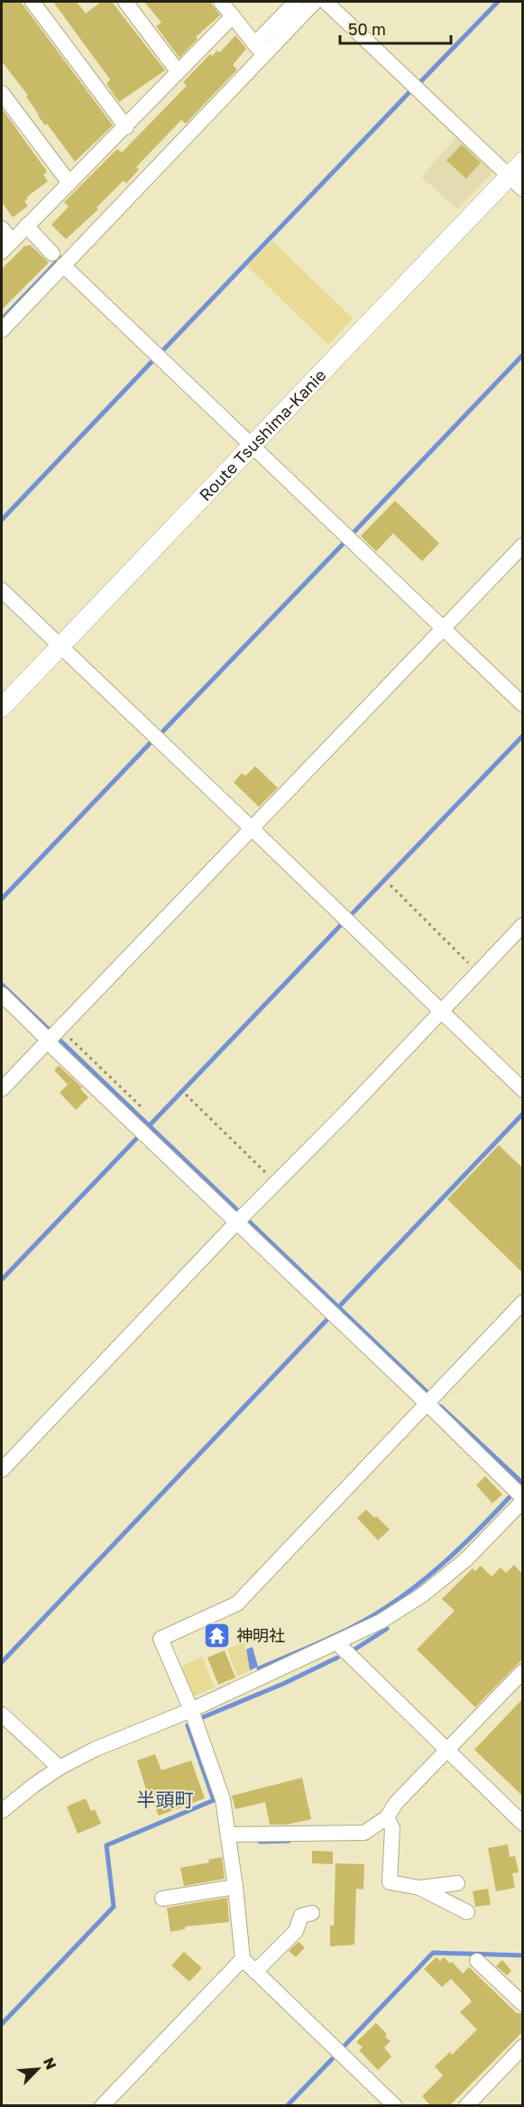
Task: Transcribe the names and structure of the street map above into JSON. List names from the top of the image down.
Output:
{
  "streets": {
    "main road": ["Route Tsushima-Kanie"]
  },
  "districts": ["半頭町"],
  "places": {
    "temple": ["神明社"]
  },
  "scale_bar": "50 m",
  "north": "top right"
}
